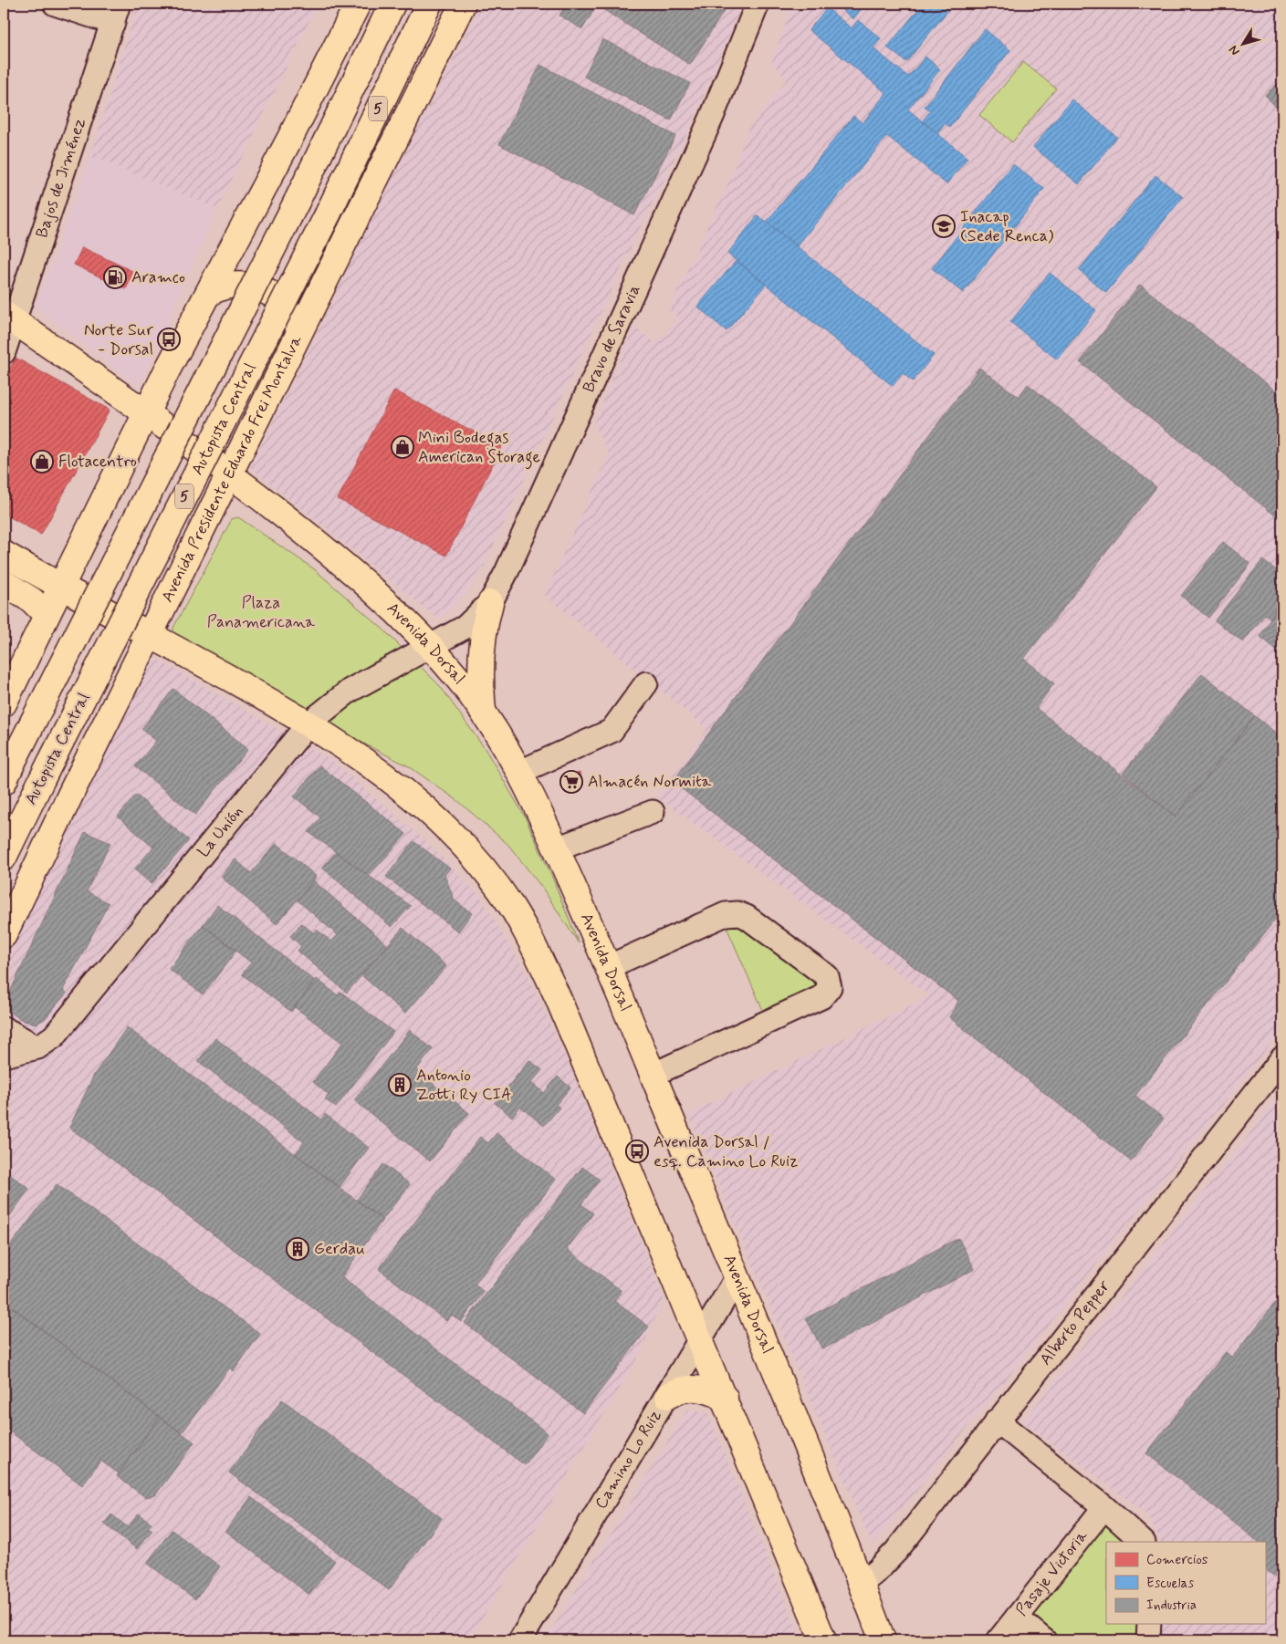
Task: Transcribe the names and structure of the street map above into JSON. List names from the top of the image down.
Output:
{
  "streets": {
    "main road": [
      "5",
      "Autopista Central",
      "Avenida Presidente Eduardo Frei Montalva",
      "Avenida Dorsal"
    ],
    "street": [
      "Bajos de Jiménez",
      "Bravo de Saravia",
      "La Unión",
      "Alberto Pepper",
      "Camino Lo Ruiz",
      "Pasaje Victoria"
    ]
  },
  "crossings": [
    ["Bajos de Jiménez", "Avenida Dorsal"],
    ["Bravo de Saravia", "Avenida Dorsal"],
    ["Bravo de Saravia", "La Unión"],
    ["Avenida Presidente Eduardo Frei Montalva", "Avenida Dorsal"],
    ["Avenida Dorsal", "La Unión"],
    ["Avenida Dorsal", "Alberto Pepper"],
    ["Avenida Dorsal", "Camino Lo Ruiz"]
  ],
  "parks": ["Plaza Panamericana"],
  "places": {
    "school or university": ["Inacap (Sede Renca)"],
    "fuel station": ["Aramco"],
    "bus stop": ["Norte Sur - Dorsal", "Avenida Dorsal / esq. Camino Lo Ruiz"],
    "shop": ["Mini Bodegas American Storage", "Flotacentro"],
    "supermarket": ["Almacén Normita"],
    "building": ["Antonio Zotti Ry CIA", "Gerdau"]
  },
  "legend": ["Comercios", "Escuelas", "Industria"],
  "north": "bottom left"
}
